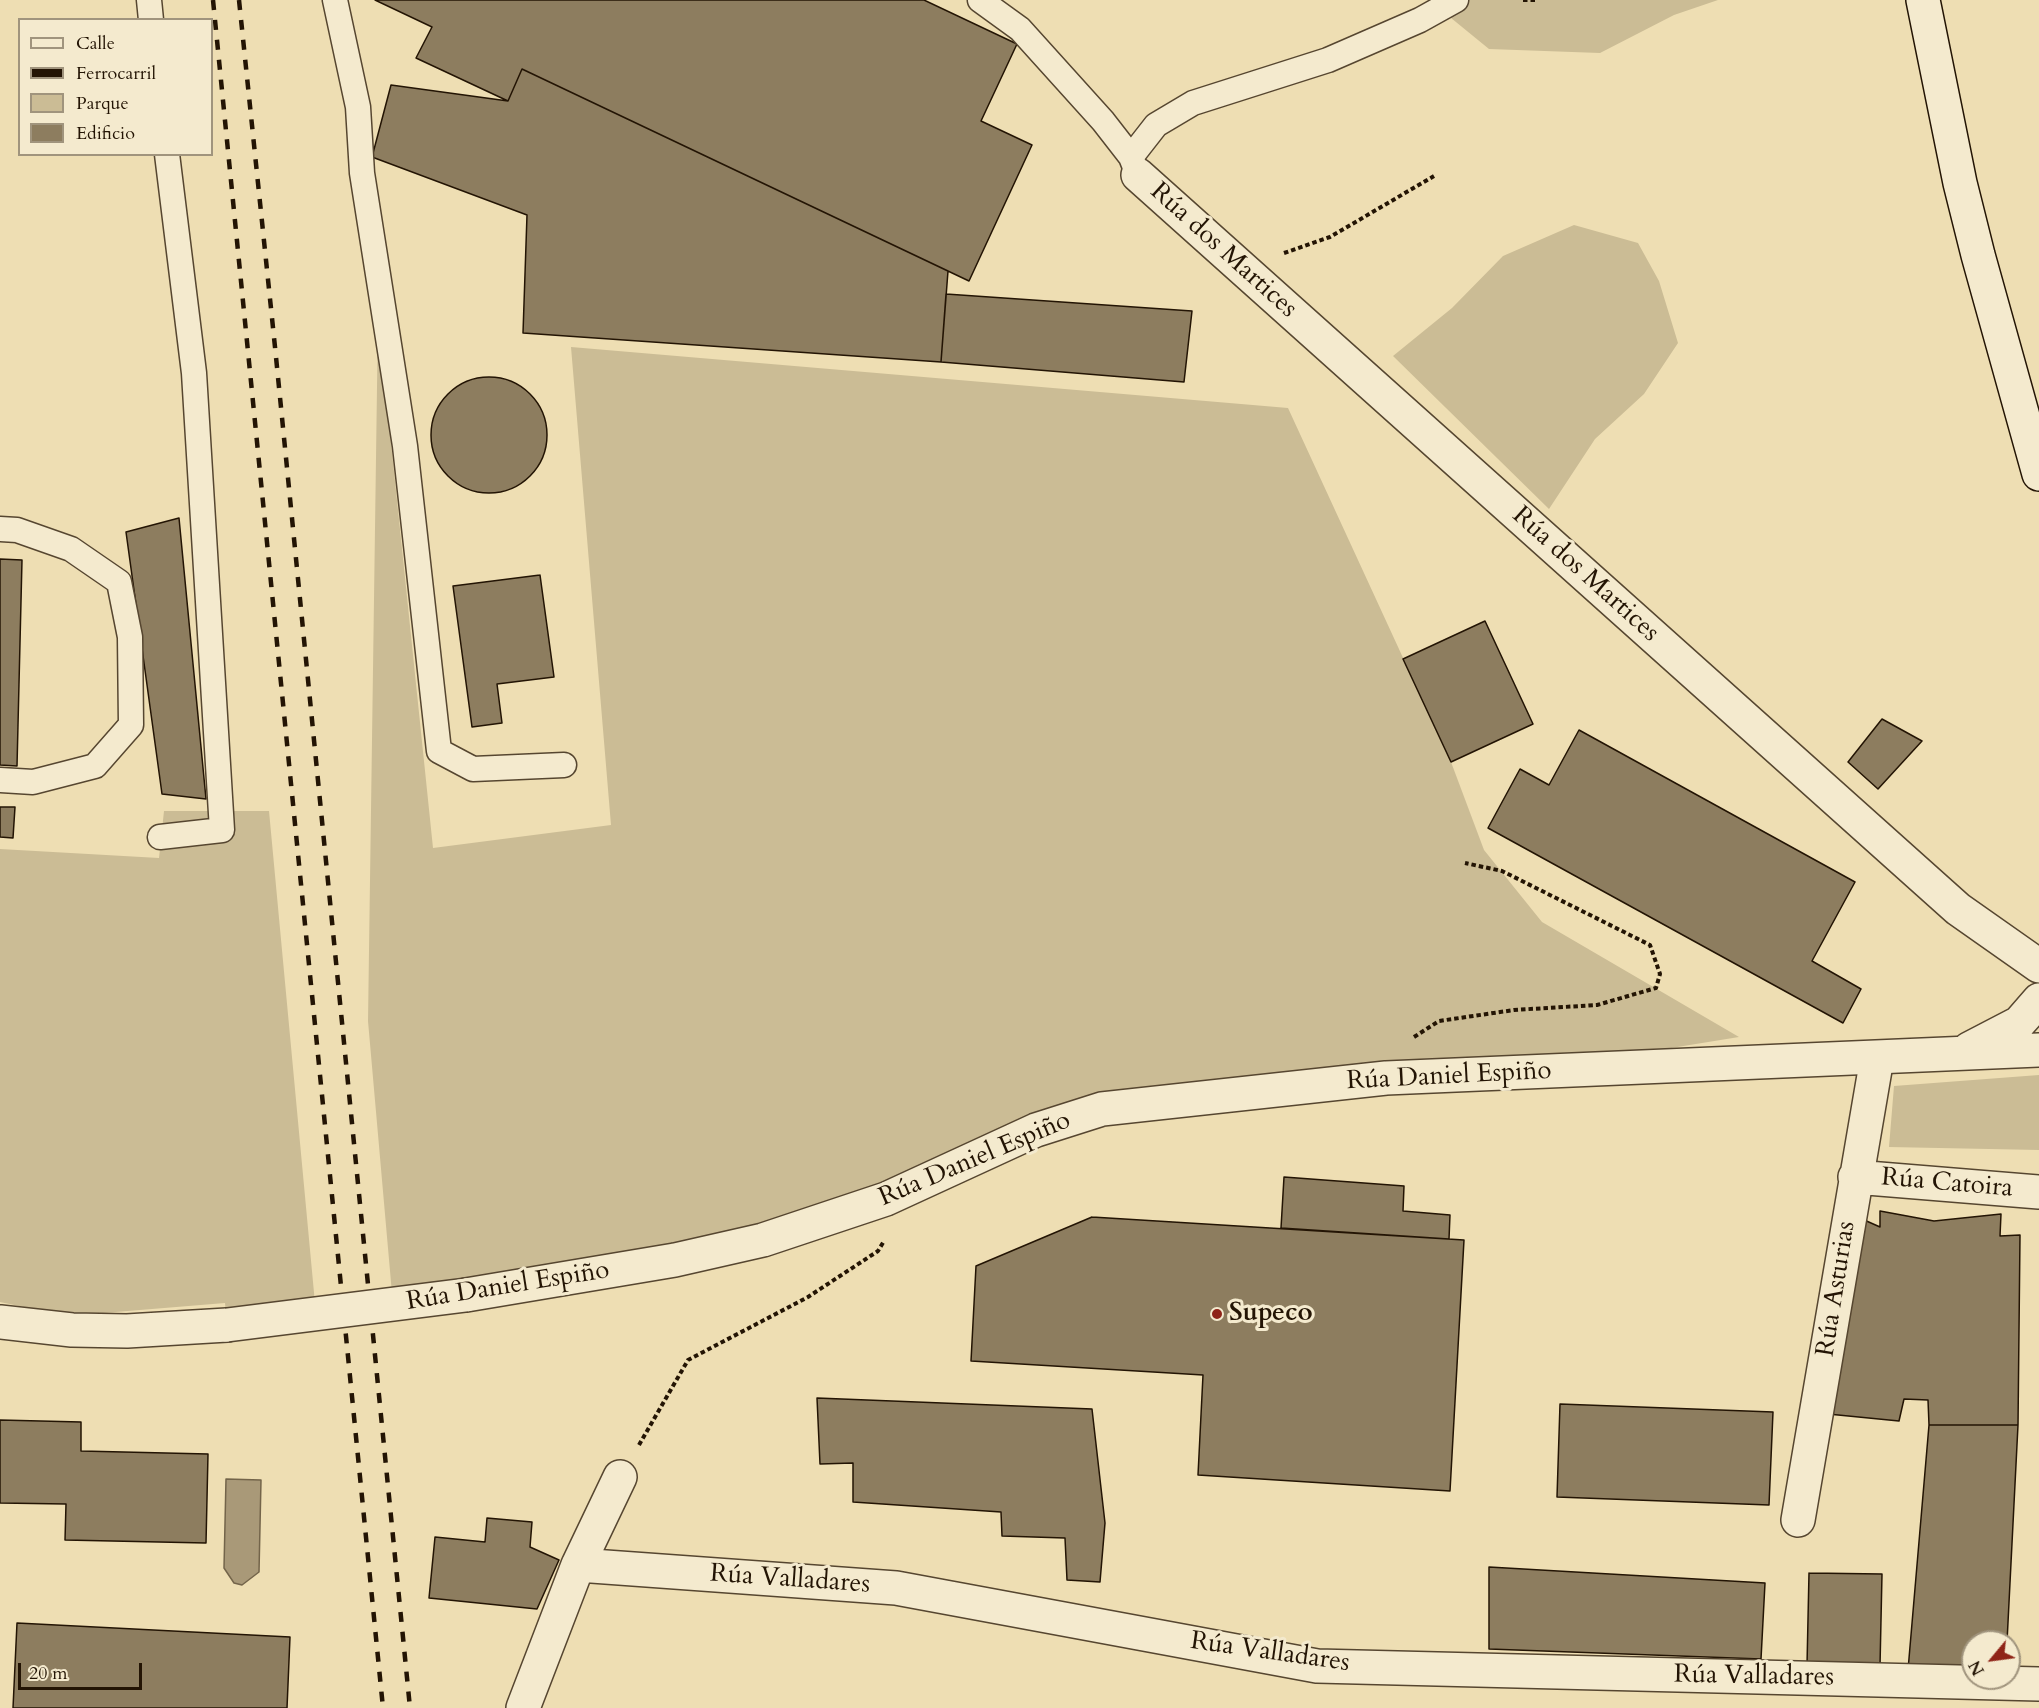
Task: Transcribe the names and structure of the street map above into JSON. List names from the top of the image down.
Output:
{
  "streets": {
    "street": [
      "Rúa dos Martices",
      "Rúa Daniel Espiño",
      "Rúa Catoira",
      "Rúa Asturias",
      "Rúa Valladares"
    ]
  },
  "crossings": [
    ["Rúa Daniel Espiño", "Rúa Asturias"],
    ["Rúa Catoira", "Rúa Asturias"]
  ],
  "places": ["Supeco"],
  "legend": [
    "Calle",
    "Ferrocarril",
    "Parque",
    "Edificio"
  ],
  "scale_bar": "20 m",
  "north": "bottom left"
}
